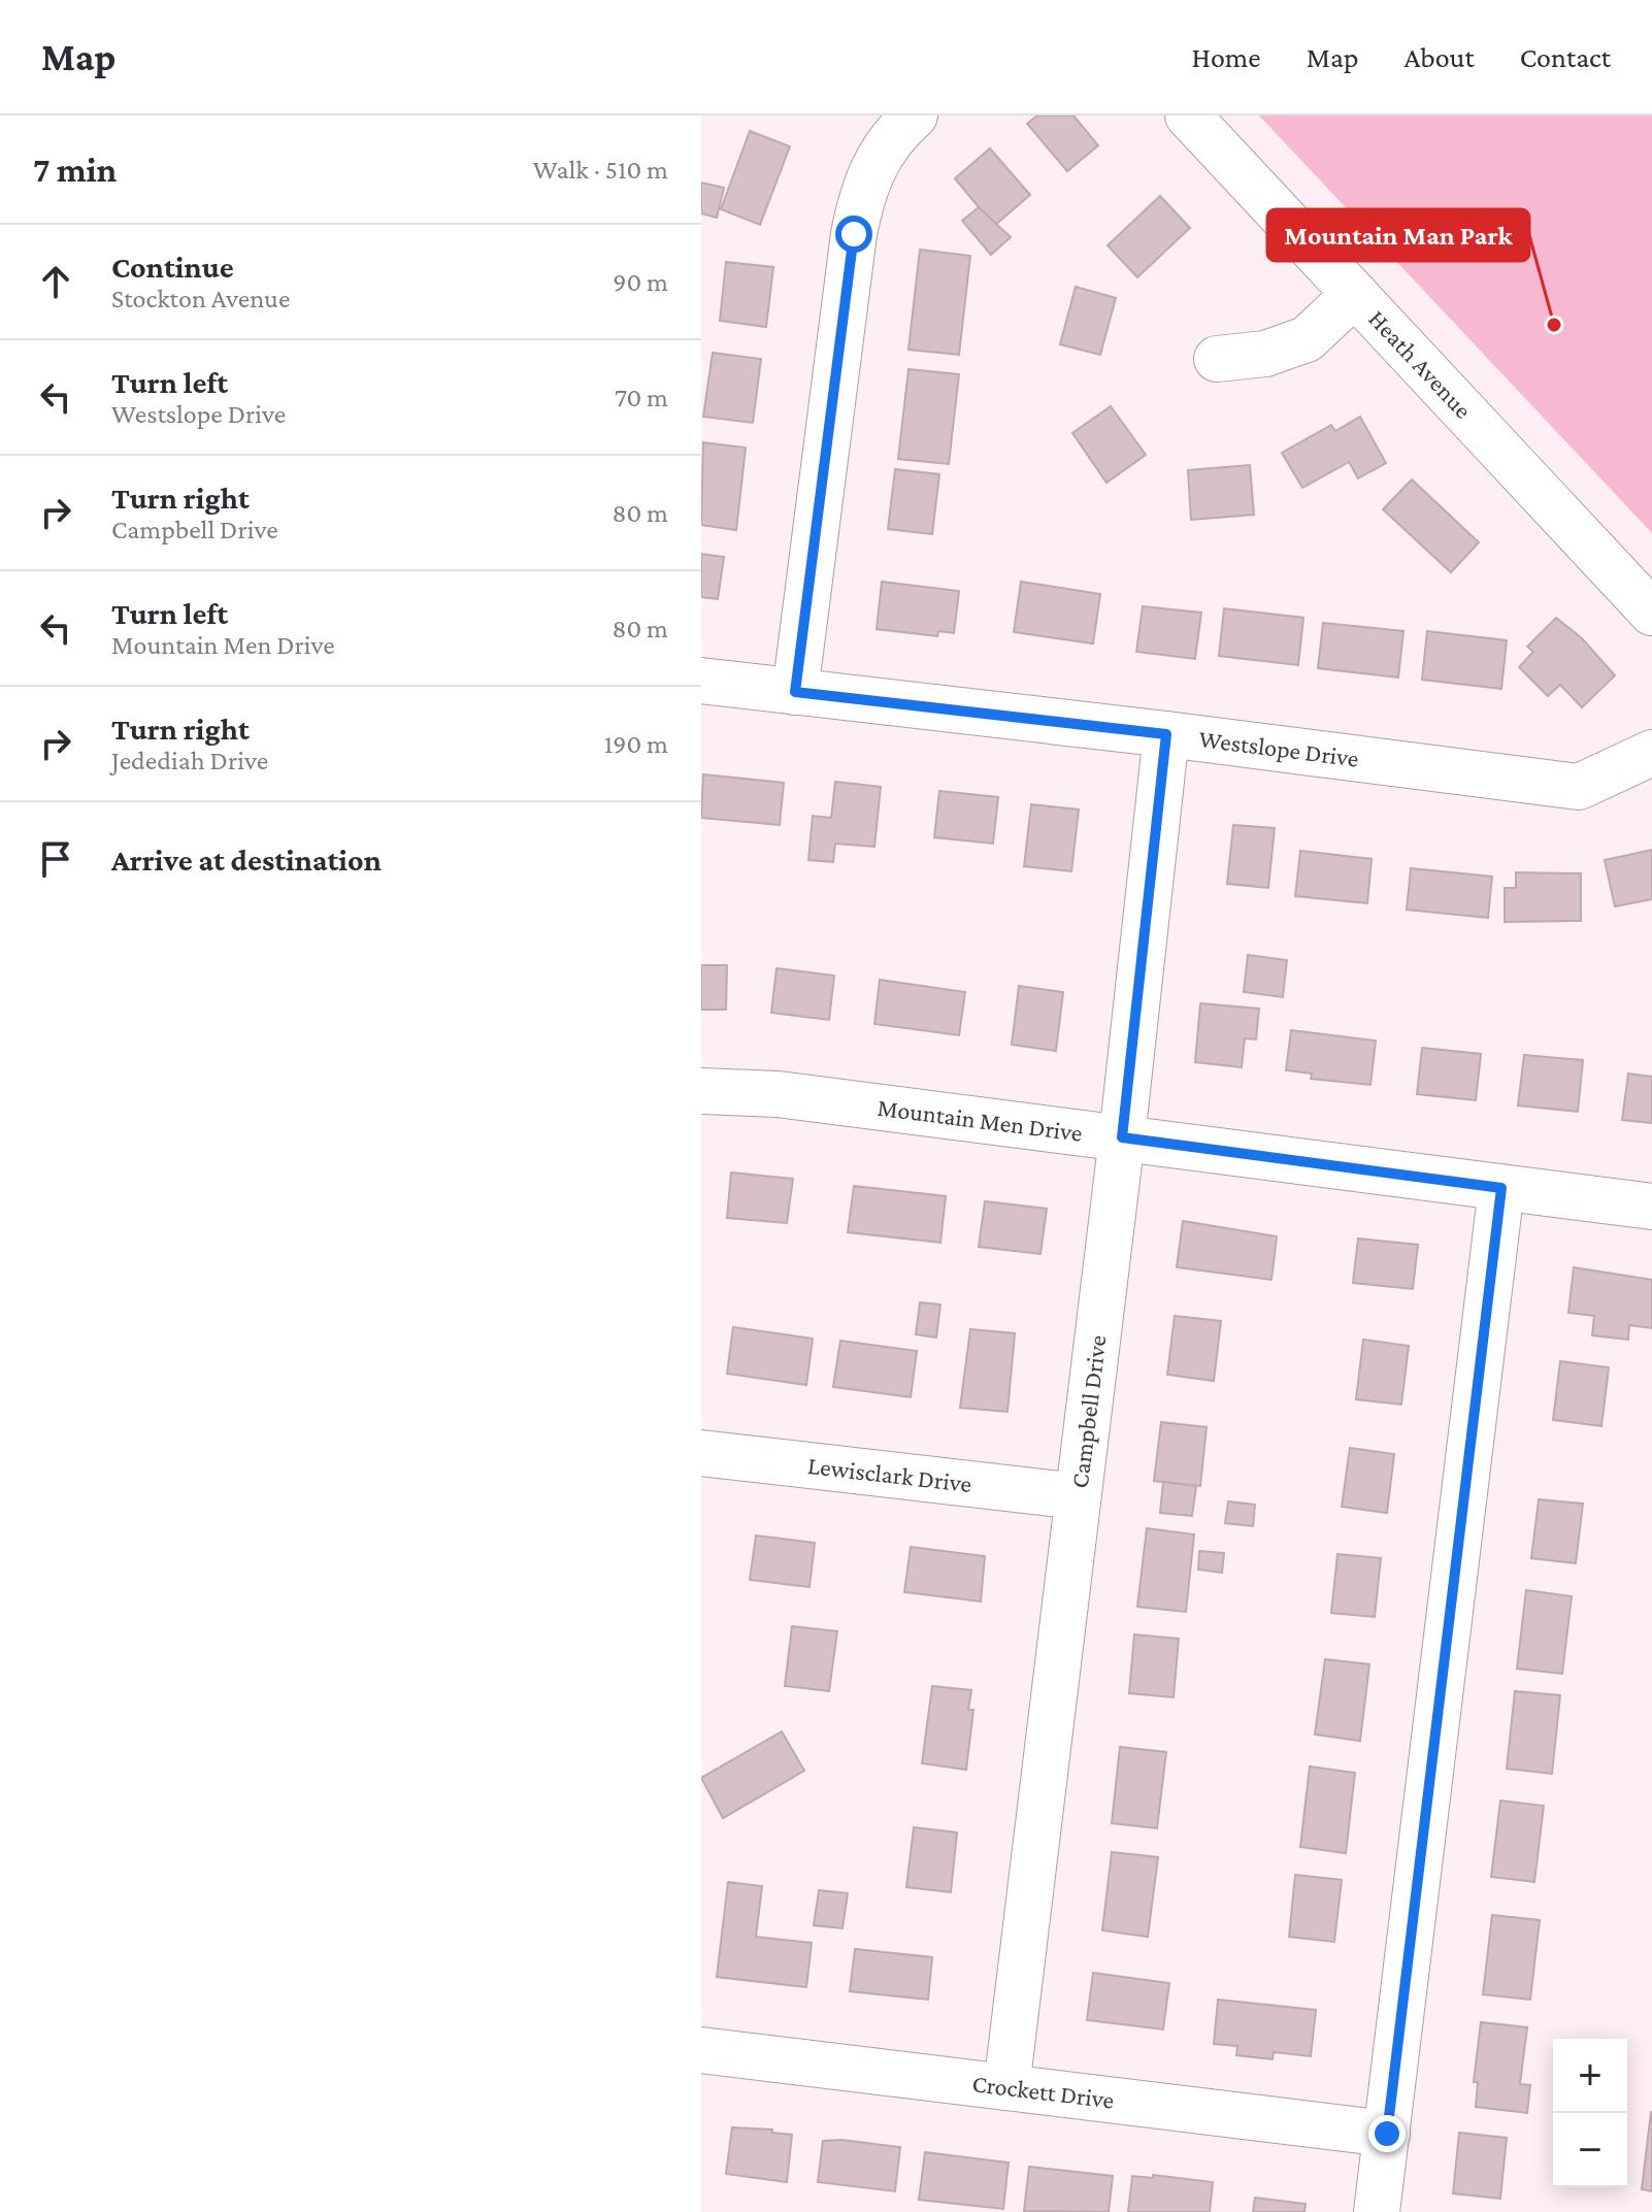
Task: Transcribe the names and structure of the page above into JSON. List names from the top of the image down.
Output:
{
  "streets": {
    "street": [
      "Heath Avenue",
      "Westslope Drive",
      "Mountain Men Drive",
      "Campbell Drive",
      "Lewisclark Drive",
      "Crockett Drive"
    ]
  },
  "crossings": [
    ["Westslope Drive", "Campbell Drive"],
    ["Mountain Men Drive", "Campbell Drive"],
    ["Campbell Drive", "Lewisclark Drive"],
    ["Campbell Drive", "Crockett Drive"]
  ],
  "places": ["Mountain Man Park"],
  "page": {
    "header": "Map",
    "nav": [
      "Home",
      "Map",
      "About",
      "Contact"
    ],
    "heading": ["7 min", "Walk · 510 m"],
    "list": [
      ["Continue", "Stockton Avenue", "90 m"],
      ["Turn left", "Westslope Drive", "70 m"],
      ["Turn right", "Campbell Drive", "80 m"],
      ["Turn left", "Mountain Men Drive", "80 m"],
      ["Turn right", "Jedediah Drive", "190 m"],
      "Arrive at destination"
    ],
    "map_buttons": ["+", "−"]
  }
}
